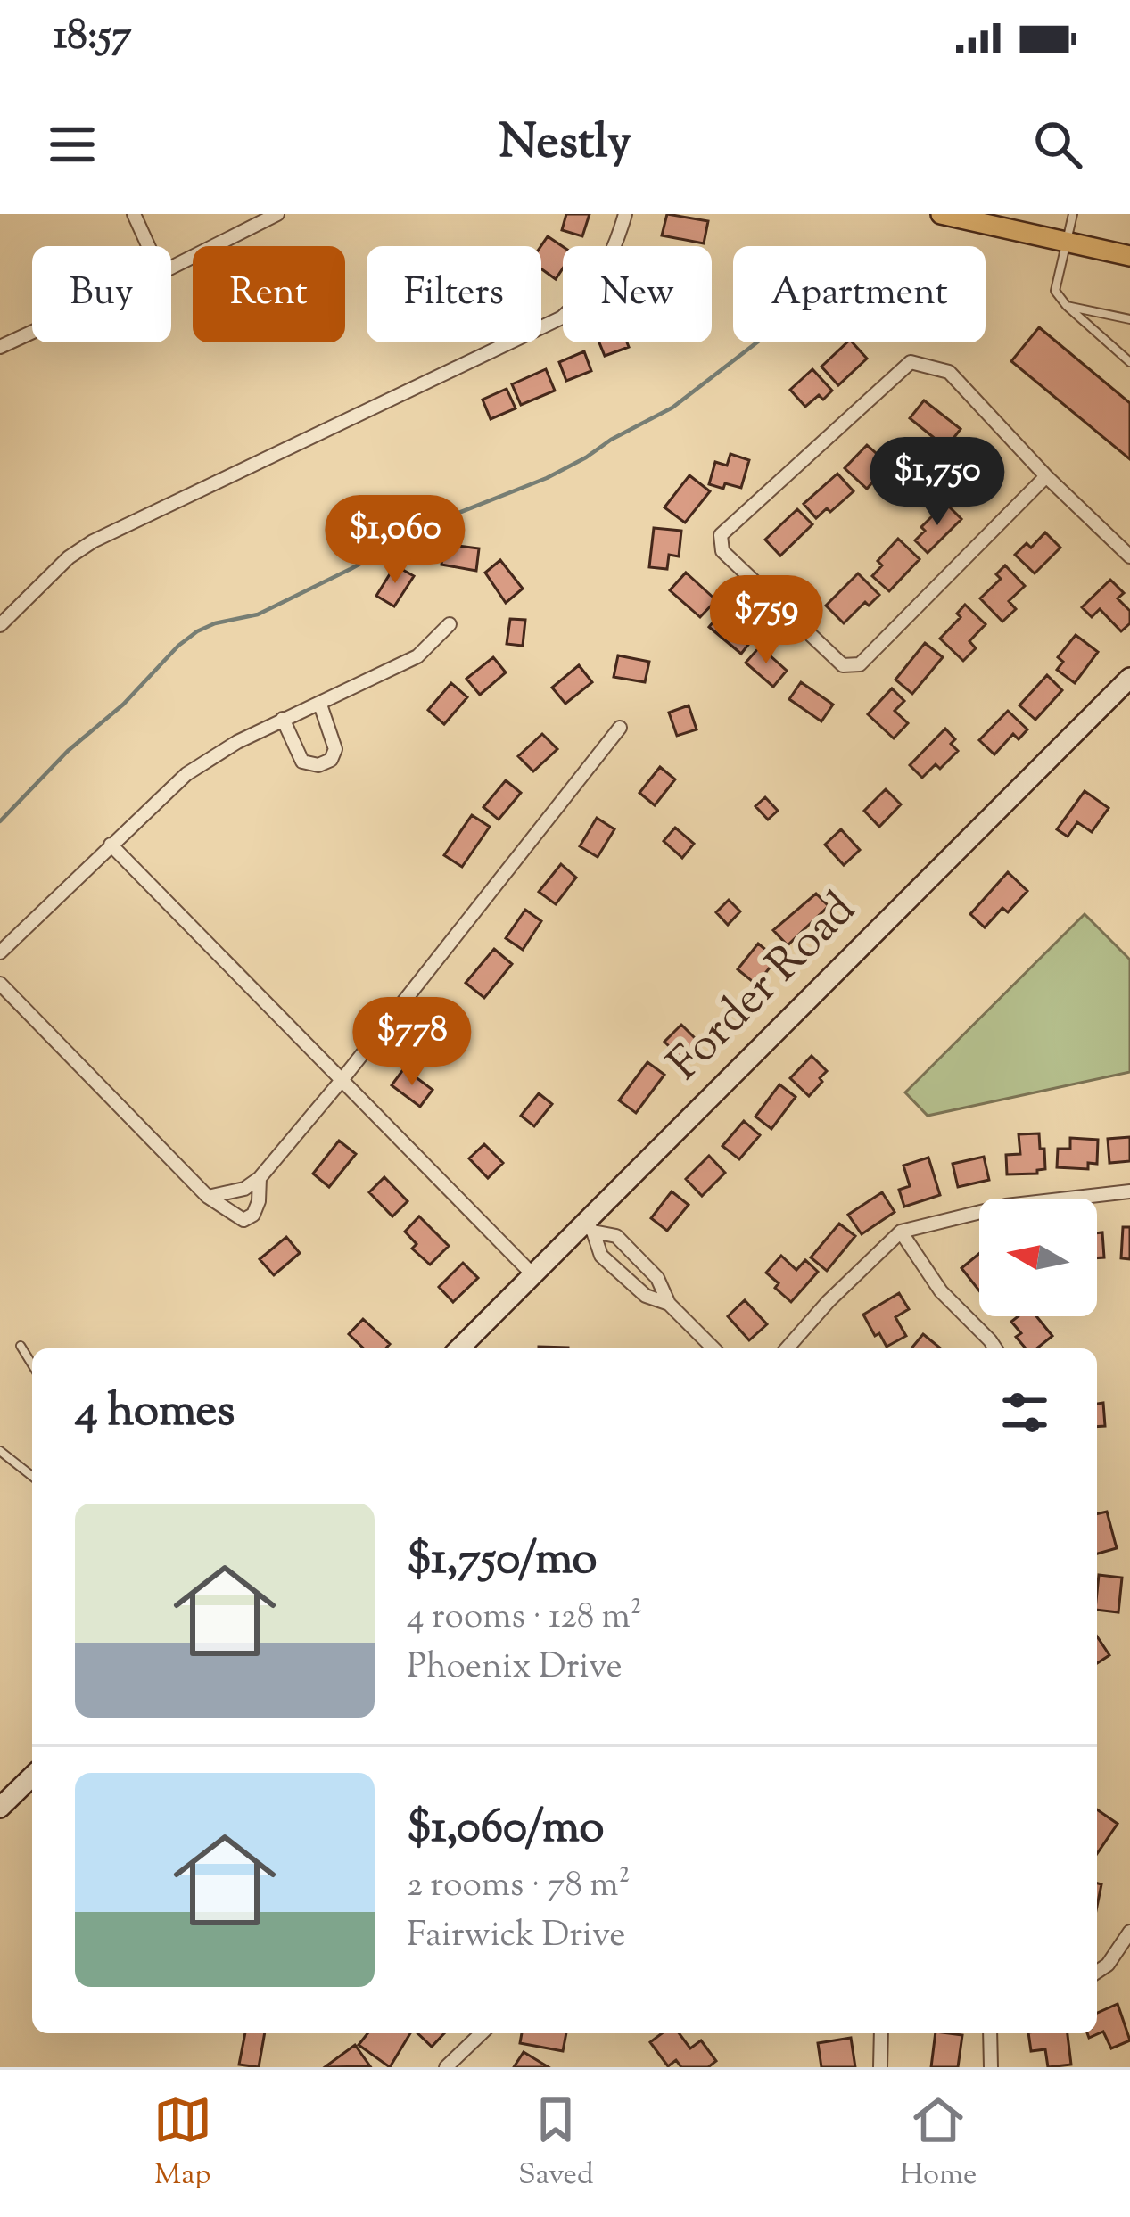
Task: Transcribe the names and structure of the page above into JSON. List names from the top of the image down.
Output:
{
  "streets": {
    "main road": ["Forder Road"]
  },
  "north": "left",
  "page": {
    "status": "18:57",
    "header": "Nestly",
    "chip": [
      "Buy",
      "Rent",
      "Filters",
      "New",
      "Apartment"
    ],
    "price": [
      "$1,750",
      "$1,060",
      "$759",
      "$778"
    ],
    "heading": "4 homes",
    "list": [
      {
        "name": "$1,750/mo",
        "note": "4 rooms · 128 m² · Phoenix Drive"
      },
      {
        "name": "$1,060/mo",
        "note": "2 rooms · 78 m² · Fairwick Drive"
      }
    ],
    "tabs": ["Map", "Saved", "Home"]
  }
}
